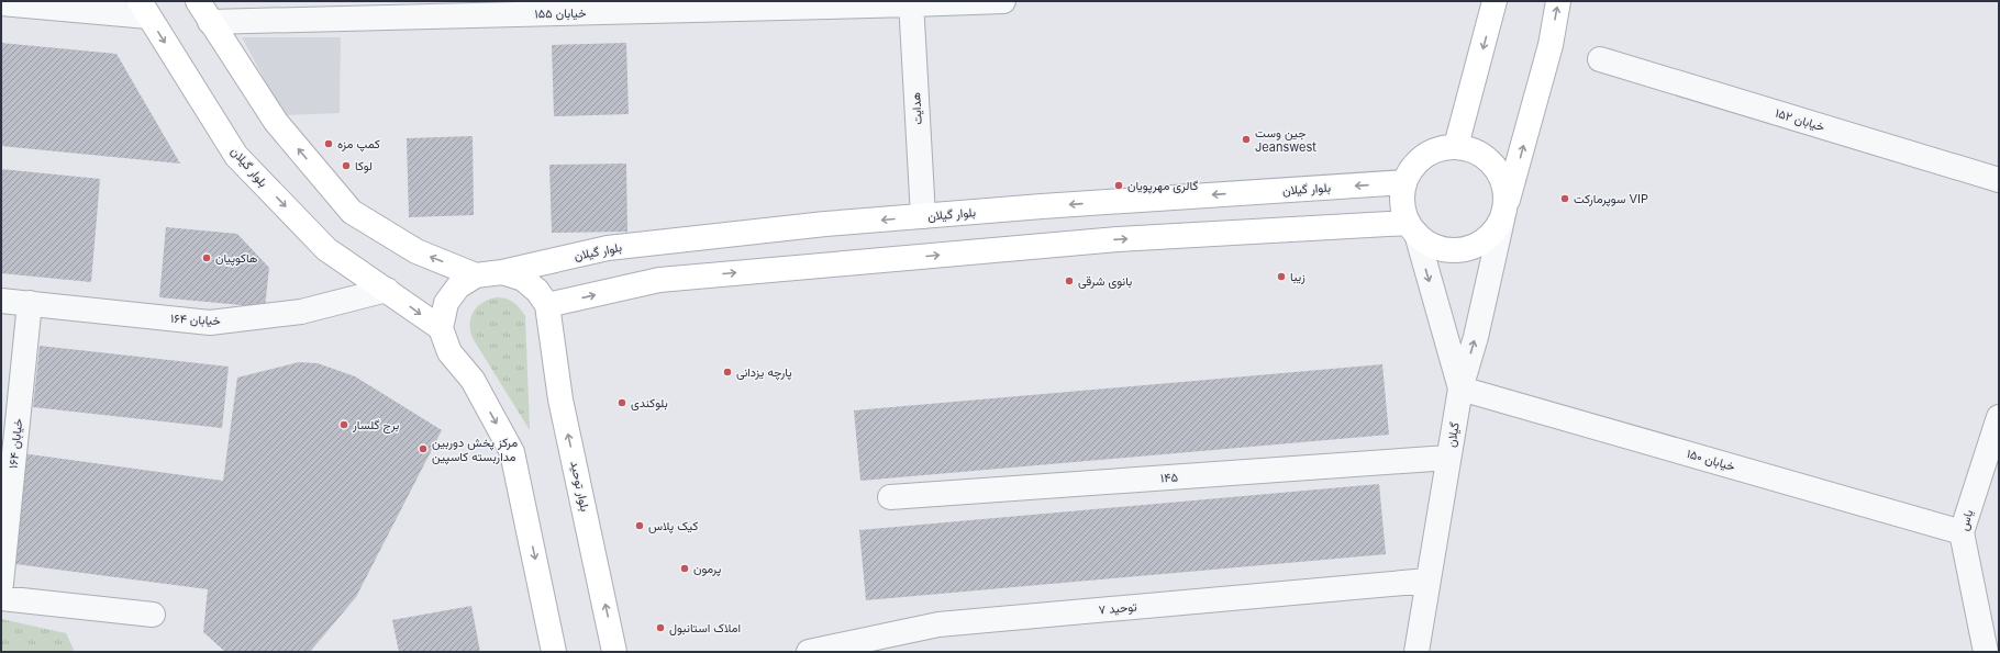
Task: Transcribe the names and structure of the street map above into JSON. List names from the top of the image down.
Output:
{
  "streets": {
    "main road": ["بلوار گیلان", "بلوار توحید"],
    "street": [
      "خیابان ۱۵۵",
      "هدایت",
      "خیابان ۱۵۲",
      "۱۶۴ خیابان",
      "گیلان",
      "خیابان ۱۶۴",
      "خیابان ۱۵۰",
      "۱۴۵",
      "یاس",
      "توحید ۷"
    ]
  },
  "crossings": [
    ["خیابان ۱۵۵", "هدایت"],
    ["هدایت", "بلوار گیلان"],
    ["بلوار گیلان", "۱۶۴ خیابان"],
    ["بلوار گیلان", "گیلان"],
    ["۱۶۴ خیابان", "خیابان ۱۶۴"],
    ["گیلان", "خیابان ۱۵۰"],
    ["گیلان", "۱۴۵"],
    ["گیلان", "توحید ۷"],
    ["خیابان ۱۵۰", "یاس"]
  ],
  "one_way": ["گیلان"],
  "places": [
    "جین وست Jeanswest",
    "کمپ مزه",
    "لوکا",
    "گالری مهرپویان",
    "سوپرمارکت VIP",
    "هاکوپیان",
    "زیبا",
    "بانوی شرقی",
    "پارچه یزدانی",
    "بلوکندی",
    "برج گلسار",
    "مرکز پخش دوربین مداربسته کاسپین",
    "کیک پلاس",
    "پرمون",
    "املاک استانبول"
  ]
}
